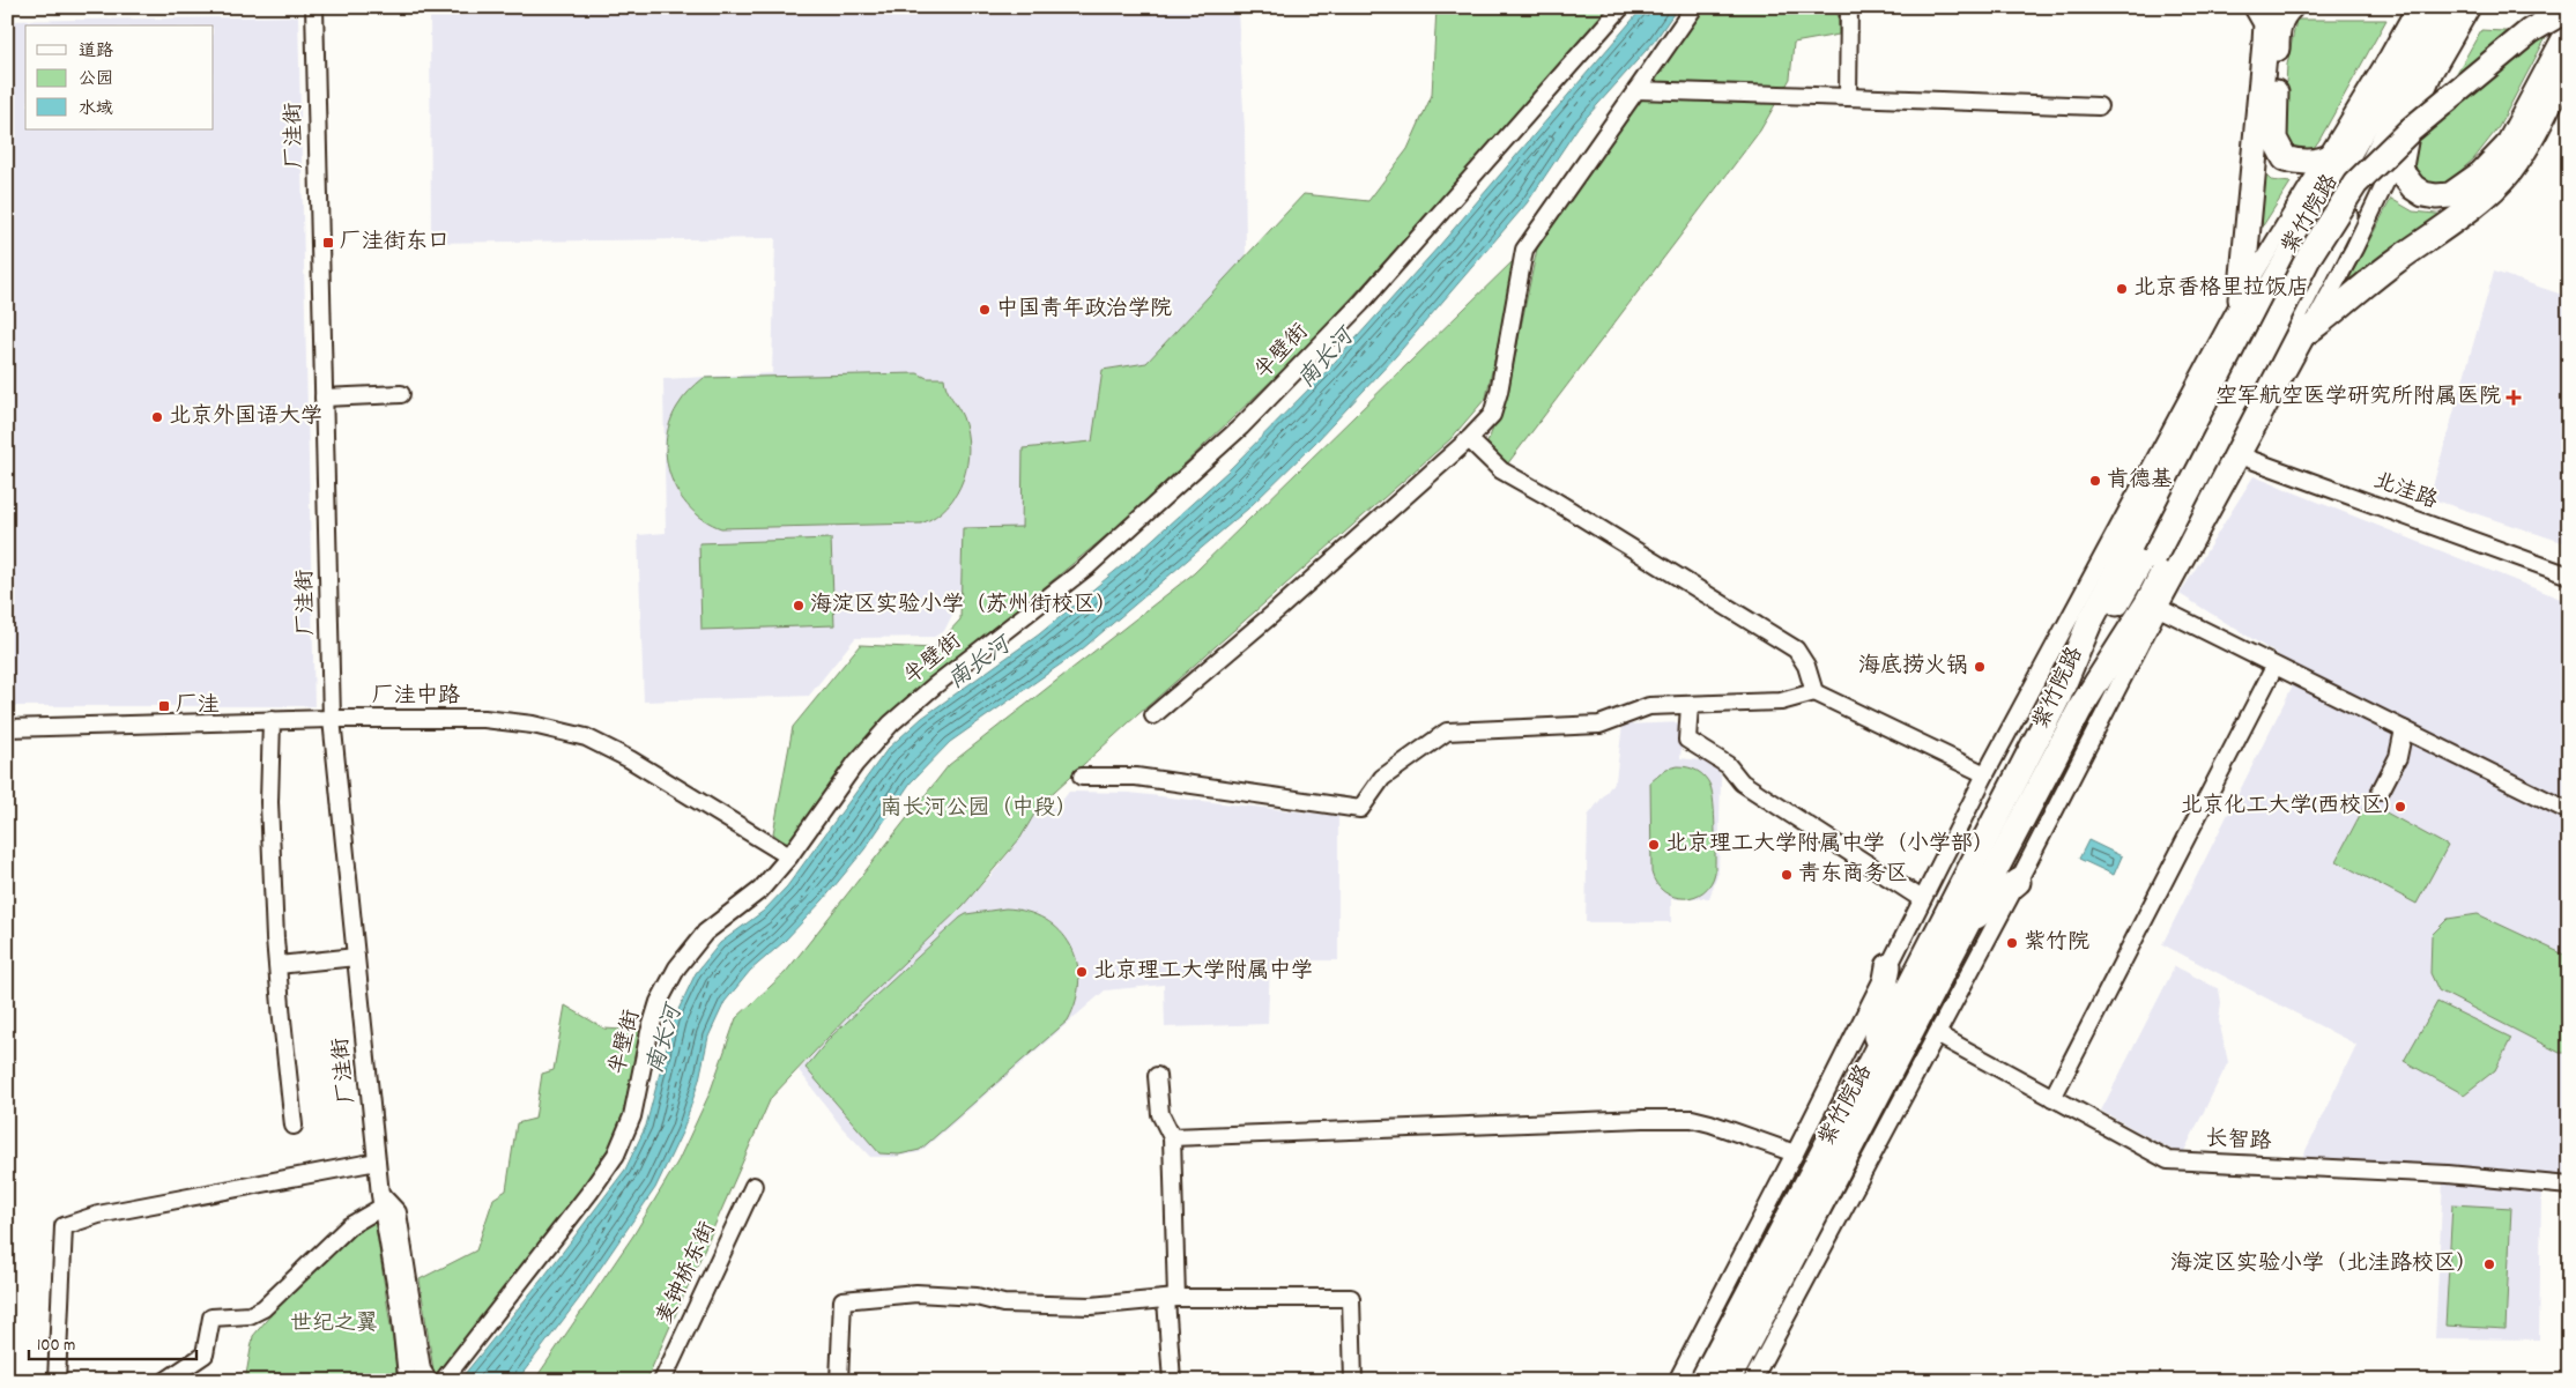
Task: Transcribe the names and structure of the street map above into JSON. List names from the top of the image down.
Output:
{
  "streets": {
    "highway": ["紫竹院路"],
    "street": [
      "厂洼街",
      "半壁街",
      "北洼路",
      "厂洼中路",
      "长智路",
      "麦钟桥东街"
    ]
  },
  "crossings": [
    ["厂洼街", "厂洼中路"],
    ["紫竹院路", "北洼路"],
    ["紫竹院路", "长智路"],
    ["半壁街", "厂洼中路"]
  ],
  "water": ["南长河"],
  "parks": ["南长河公园（中段）", "世纪之翼"],
  "places": {
    "transit": ["厂洼街东口", "厂洼"],
    "other": [
      "北京香格里拉饭店",
      "中国青年政治学院",
      "北京外国语大学",
      "肯德基",
      "海淀区实验小学（苏州街校区）",
      "海底捞火锅",
      "北京化工大学(西校区)",
      "北京理工大学附属中学（小学部）",
      "青东商务区",
      "紫竹院",
      "北京理工大学附属中学",
      "海淀区实验小学（北洼路校区）"
    ],
    "health": ["空军航空医学研究所附属医院"]
  },
  "legend": ["道路", "公园", "水域"],
  "scale_bar": "100 m"
}
